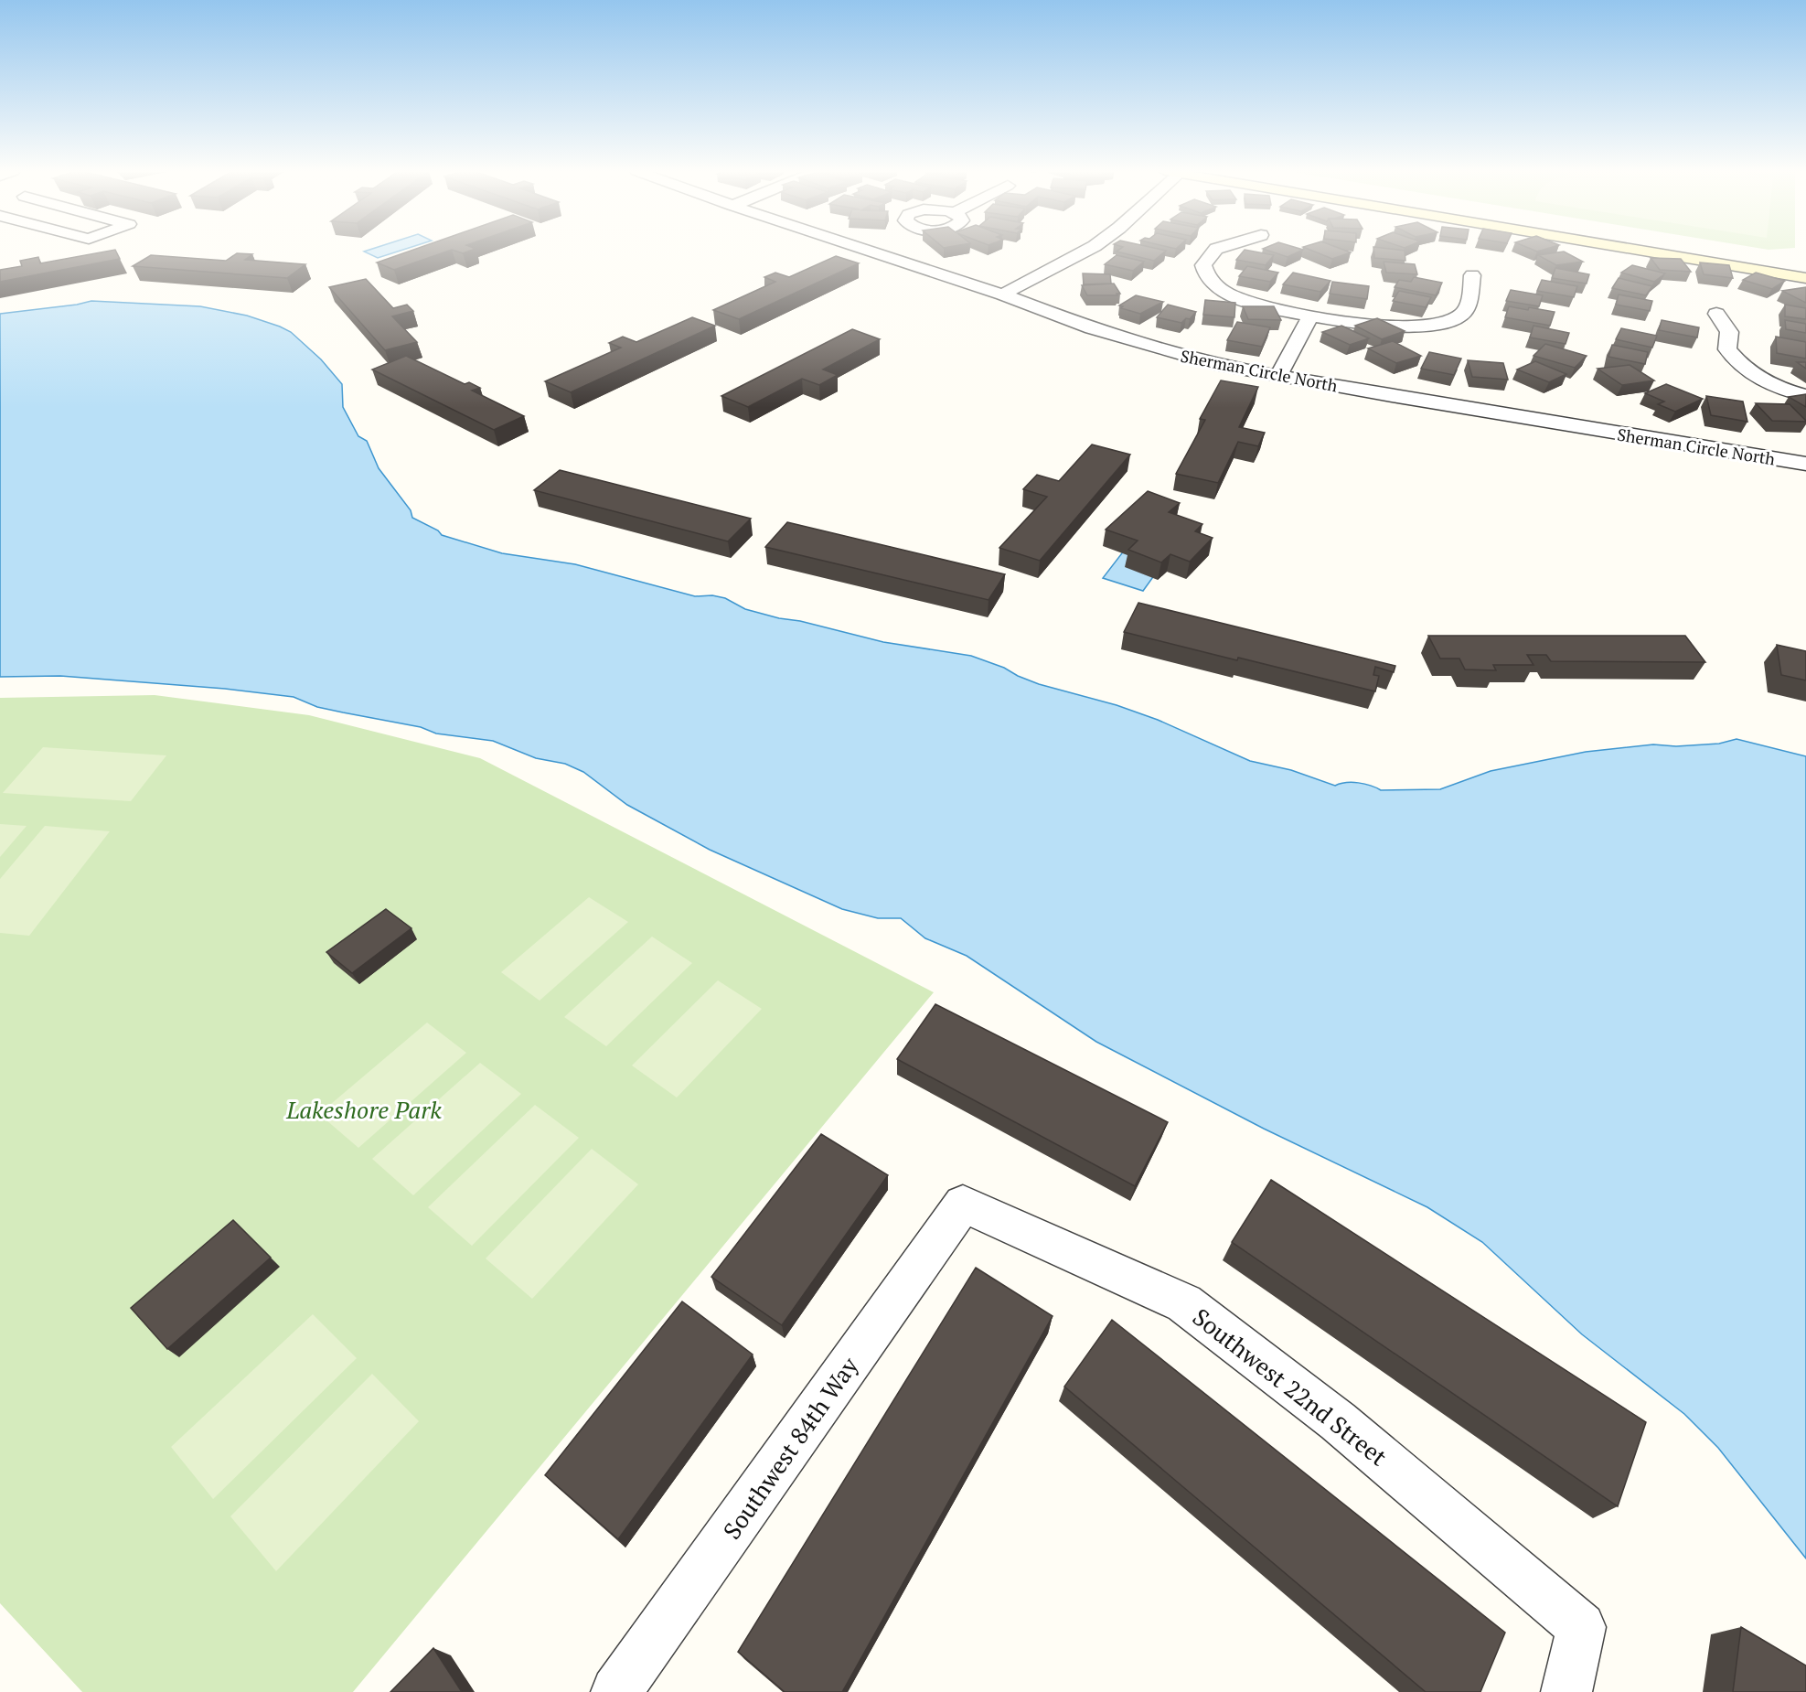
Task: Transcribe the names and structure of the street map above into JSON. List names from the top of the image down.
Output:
{
  "streets": {
    "street": ["Sherman Circle North", "Southwest 22nd Street", "Southwest 84th Way"]
  },
  "crossings": [
    ["Southwest 22nd Street", "Southwest 84th Way"]
  ],
  "parks": ["Lakeshore Park"]
}
